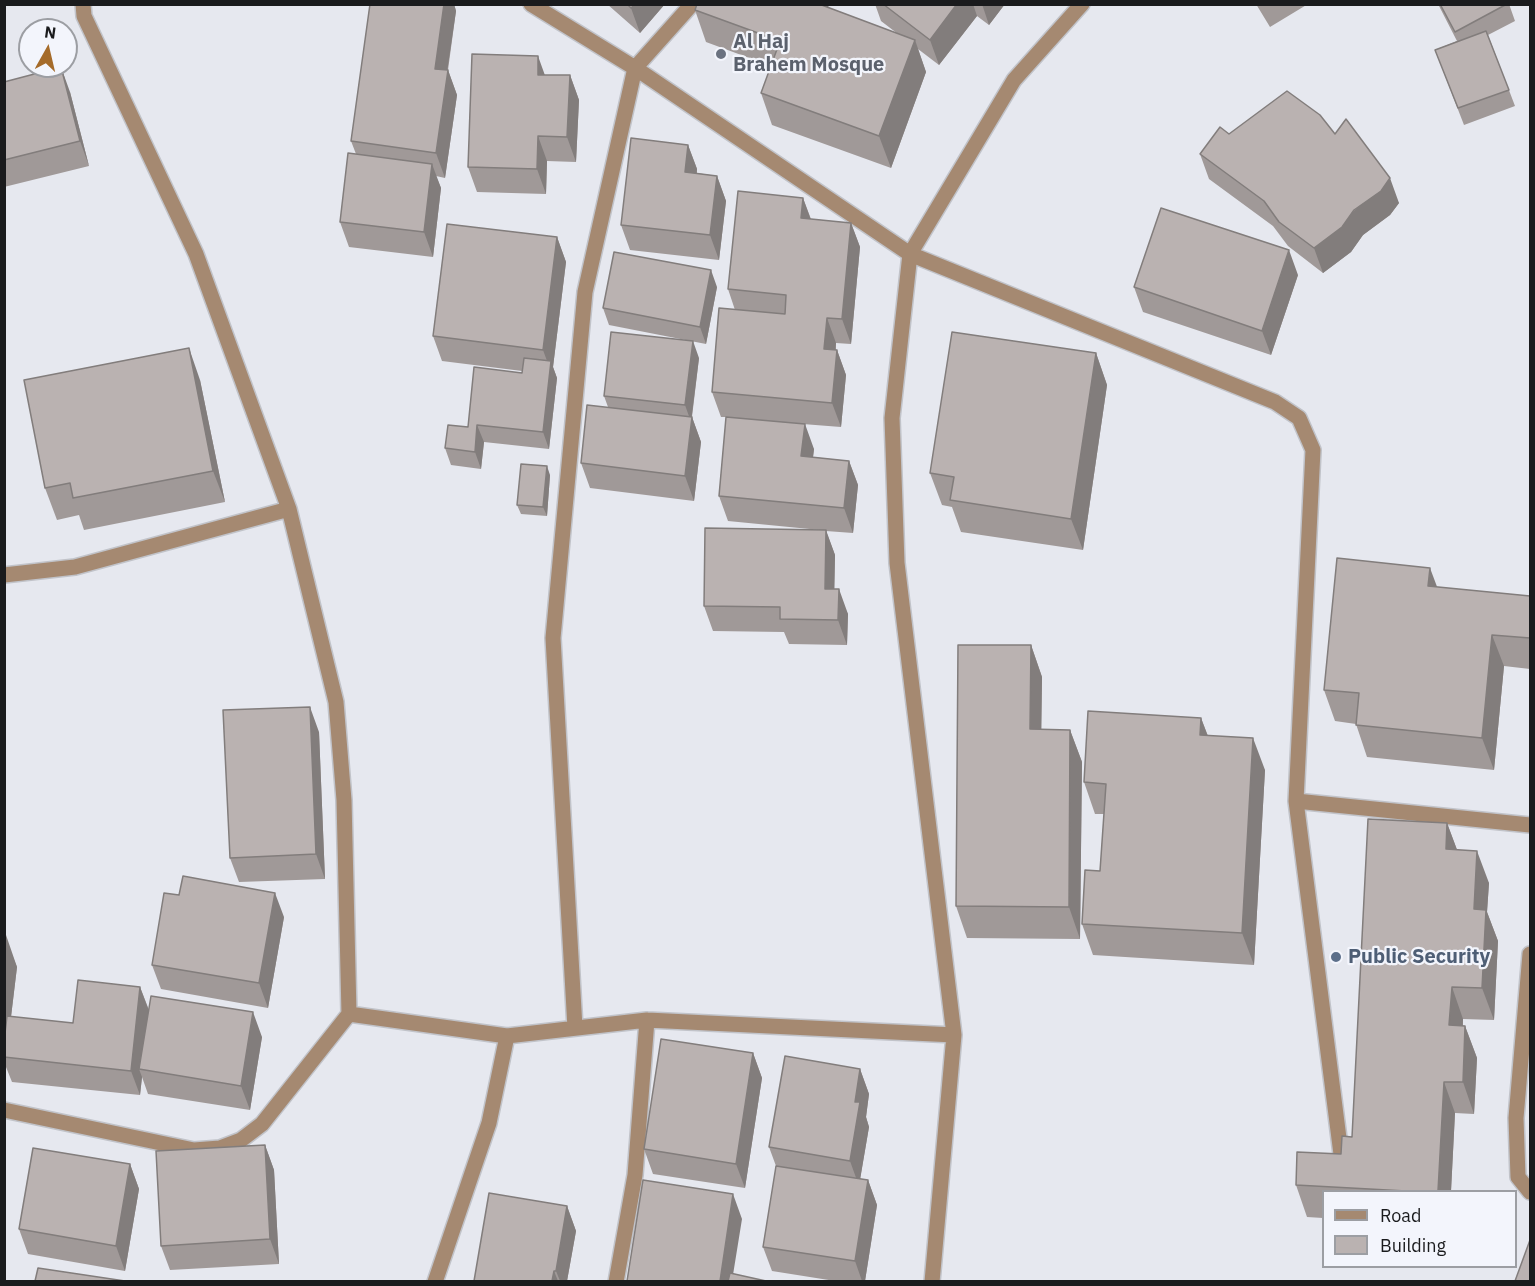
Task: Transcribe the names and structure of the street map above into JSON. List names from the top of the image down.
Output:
{
  "places": ["Al Haj Brahem Mosque", "Public Security"],
  "legend": ["Road", "Building"],
  "north": "top"
}
